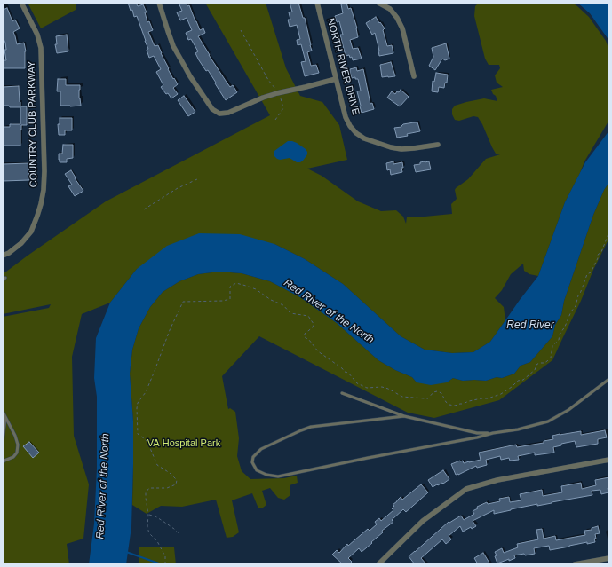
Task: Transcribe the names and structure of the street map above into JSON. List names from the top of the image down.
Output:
{
  "streets": {
    "street": ["NORTH RIVER DRIVE", "COUNTRY CLUB PARKWAY"]
  },
  "water": ["Red River of the North", "Red River"],
  "parks": ["VA Hospital Park"]
}
